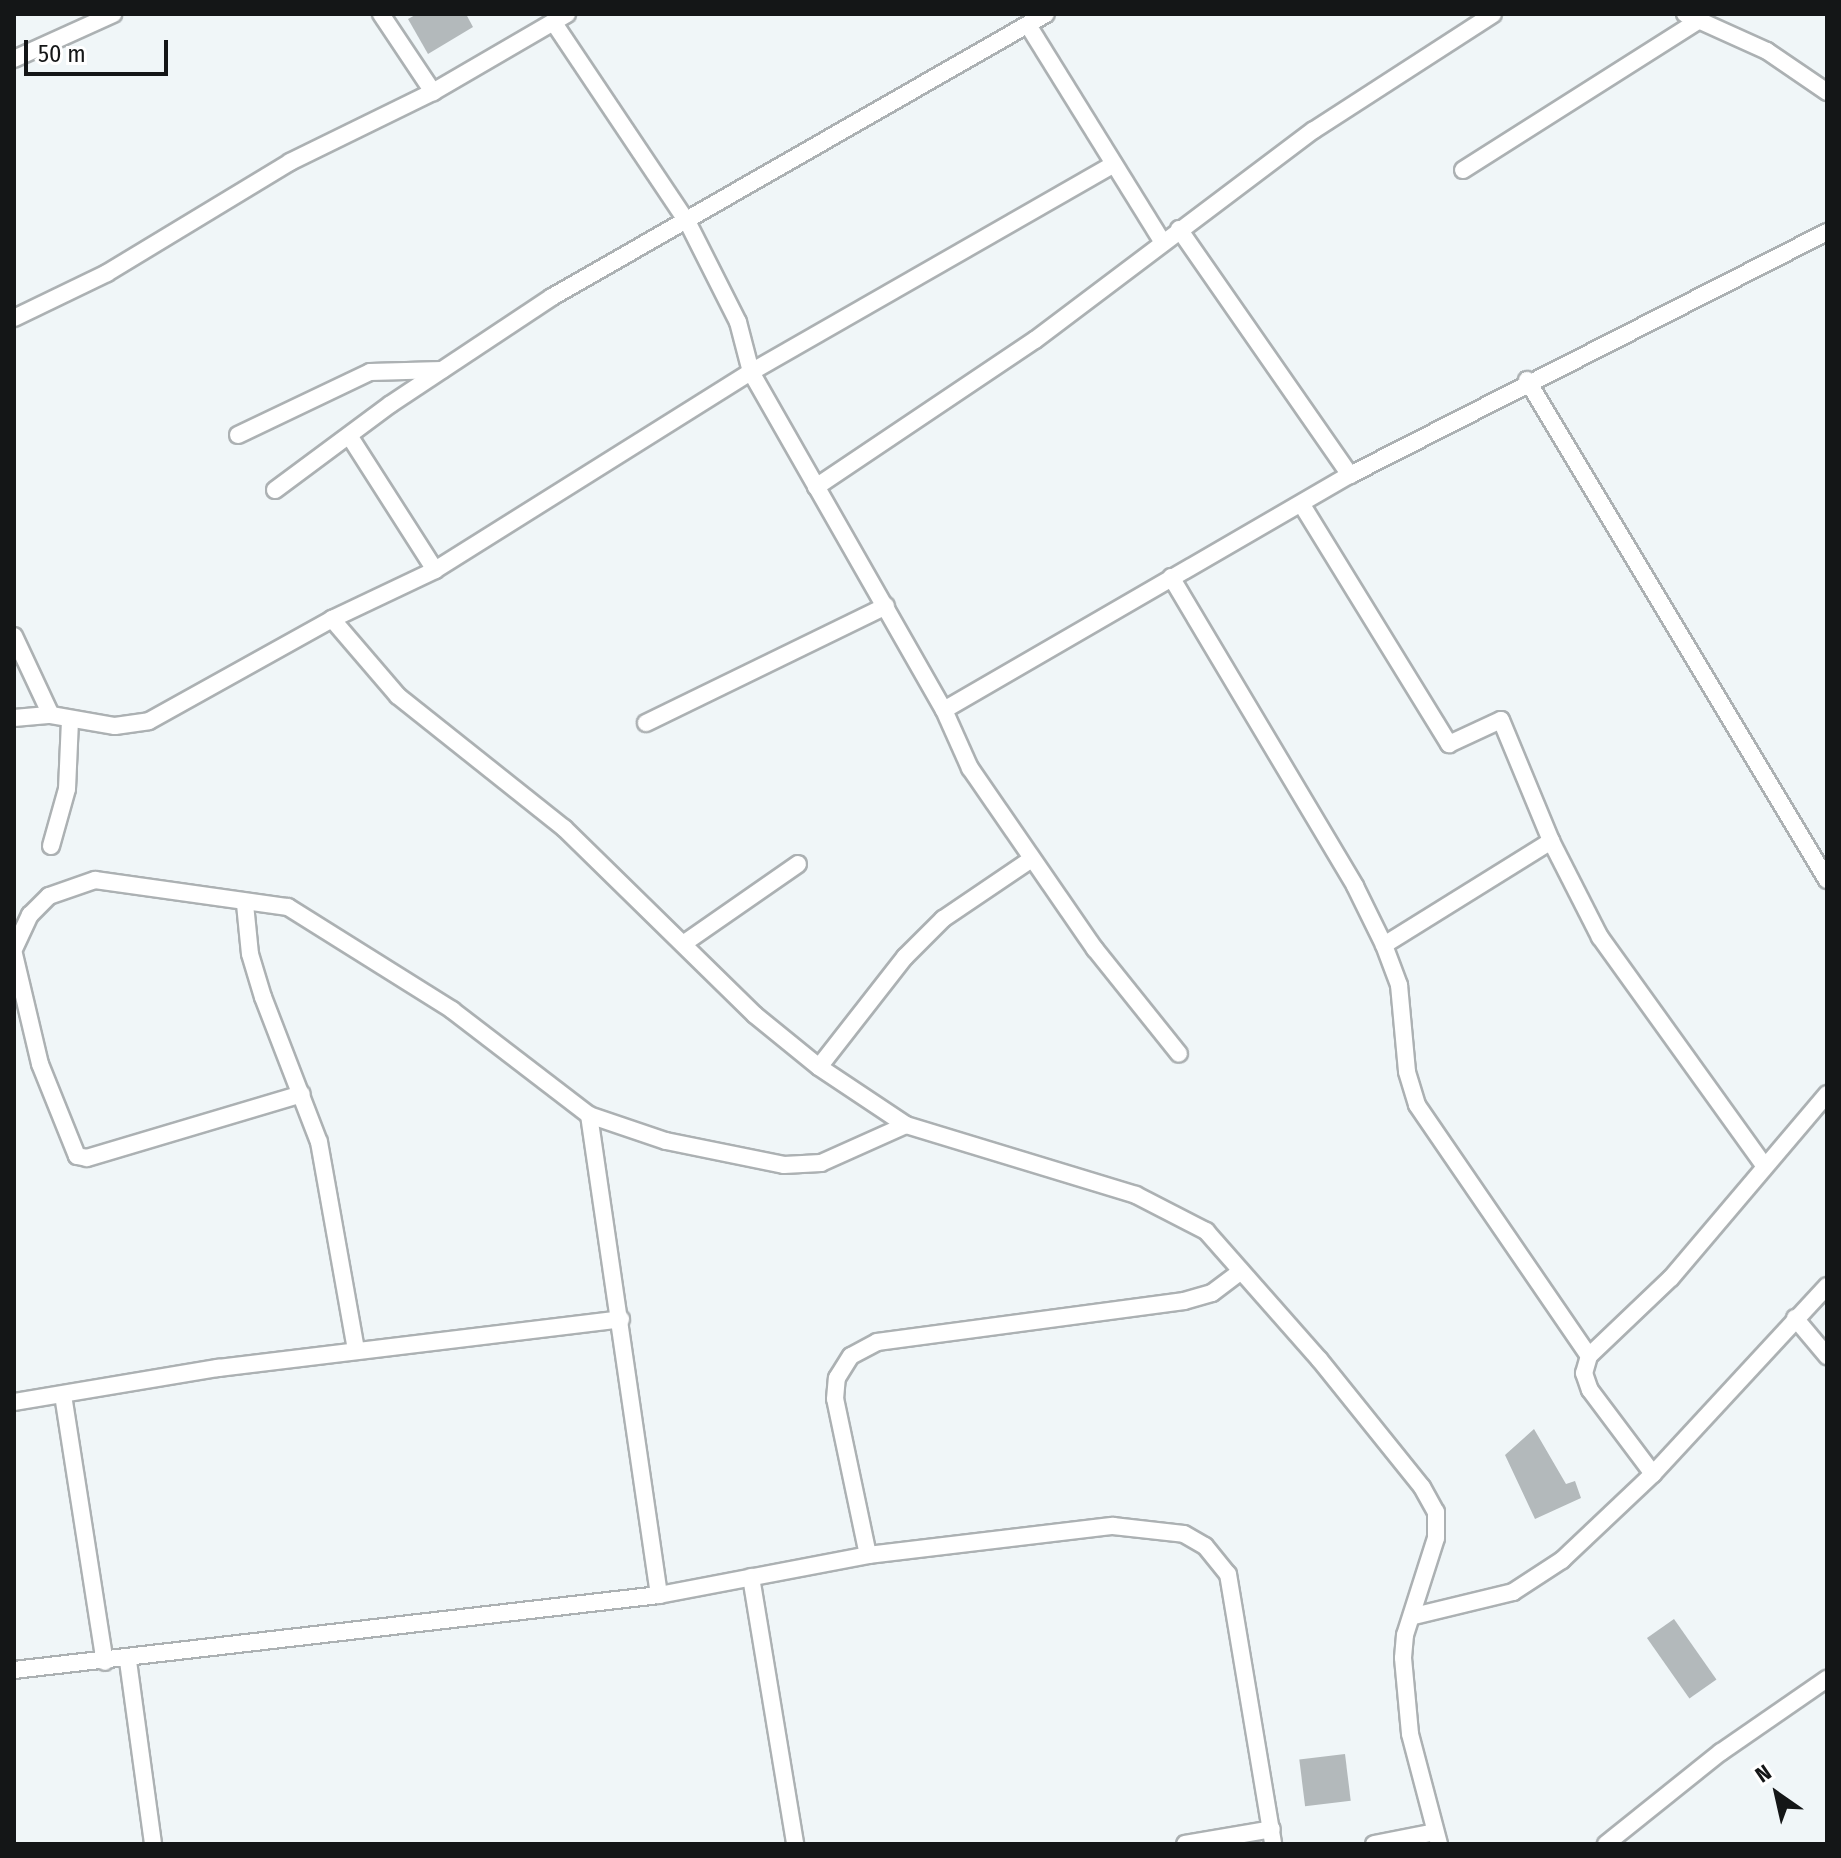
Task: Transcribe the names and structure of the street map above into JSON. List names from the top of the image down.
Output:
{
  "scale_bar": "50 m",
  "north": "top left"
}
